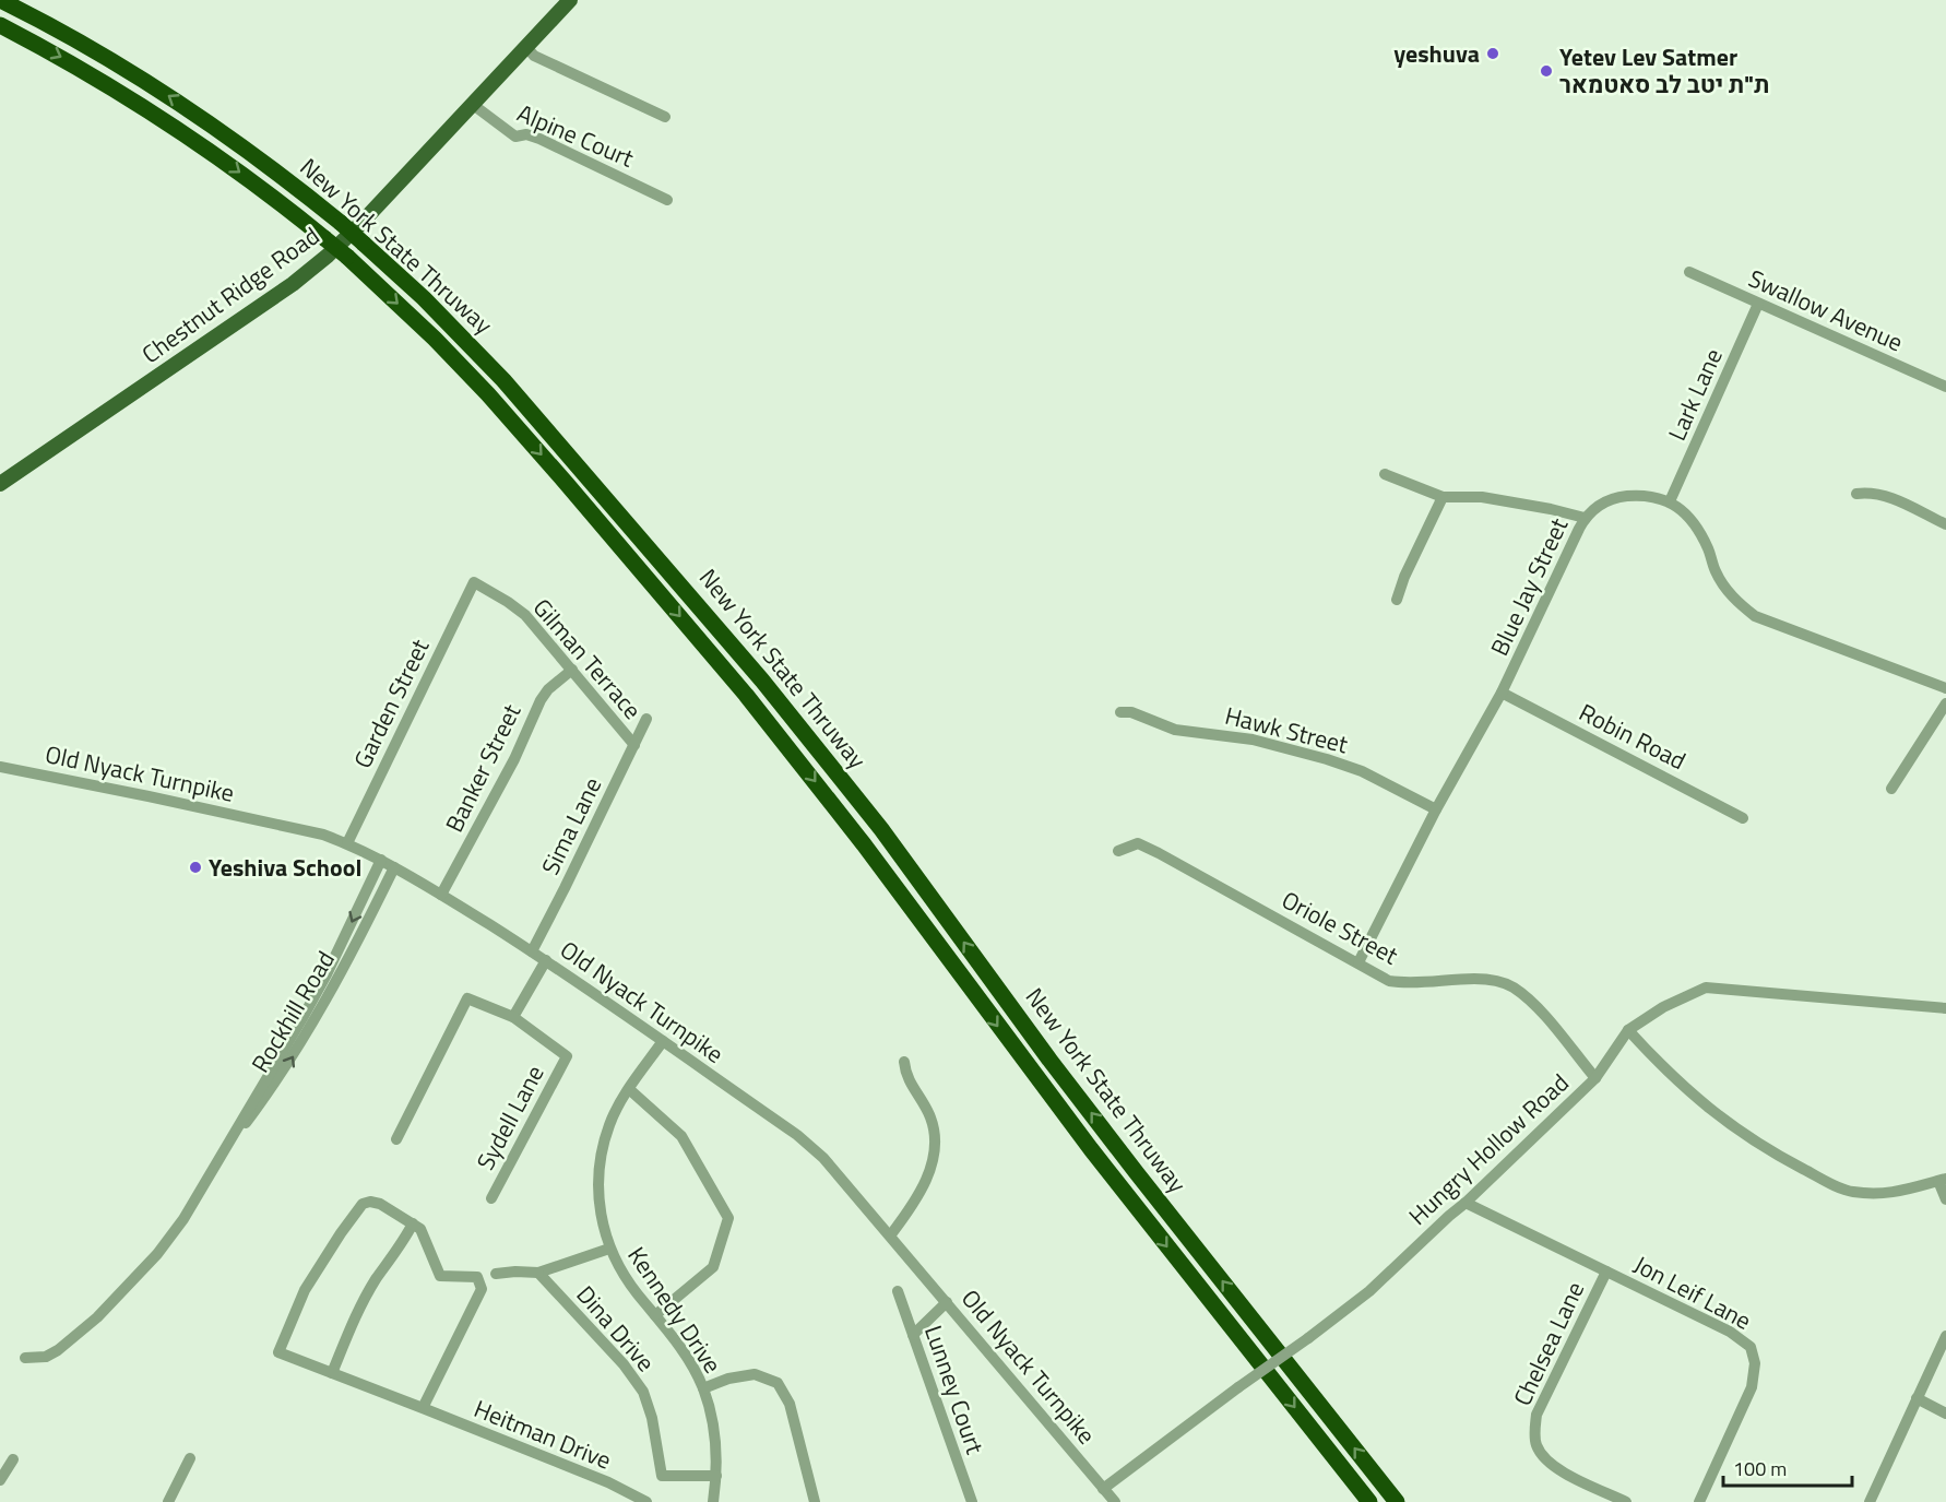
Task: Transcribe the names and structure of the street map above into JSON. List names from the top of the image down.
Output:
{
  "streets": {
    "highway": ["New York State Thruway"],
    "main road": ["Chestnut Ridge Road"],
    "street": [
      "Alpine Court",
      "Swallow Avenue",
      "Lark Lane",
      "Blue Jay Street",
      "Gilman Terrace",
      "Garden Street",
      "Hawk Street",
      "Robin Road",
      "Banker Street",
      "Old Nyack Turnpike",
      "Sima Lane",
      "Oriole Street",
      "Rockhill Road",
      "Sydell Lane",
      "Hungry Hollow Road",
      "Jon Leif Lane",
      "Kennedy Drive",
      "Dina Drive",
      "Chelsea Lane",
      "Lunney Court",
      "Heitman Drive"
    ]
  },
  "crossings": [
    ["Alpine Court", "Chestnut Ridge Road"],
    ["Swallow Avenue", "Lark Lane"],
    ["Lark Lane", "Blue Jay Street"],
    ["Blue Jay Street", "Hawk Street"],
    ["Blue Jay Street", "Robin Road"],
    ["Blue Jay Street", "Oriole Street"],
    ["Gilman Terrace", "Garden Street"],
    ["Gilman Terrace", "Banker Street"],
    ["Gilman Terrace", "Sima Lane"],
    ["Garden Street", "Old Nyack Turnpike"],
    ["Banker Street", "Old Nyack Turnpike"],
    ["Old Nyack Turnpike", "Sima Lane"],
    ["Old Nyack Turnpike", "Rockhill Road"],
    ["Old Nyack Turnpike", "Hungry Hollow Road"],
    ["Old Nyack Turnpike", "Kennedy Drive"],
    ["Oriole Street", "Hungry Hollow Road"],
    ["Hungry Hollow Road", "Jon Leif Lane"],
    ["Jon Leif Lane", "Chelsea Lane"],
    ["Kennedy Drive", "Dina Drive"]
  ],
  "places": ["yeshuva", "Yetev Lev Satmer ת\"ת יטב לב סאטמאר", "Yeshiva School"],
  "scale_bar": "100 m"
}
